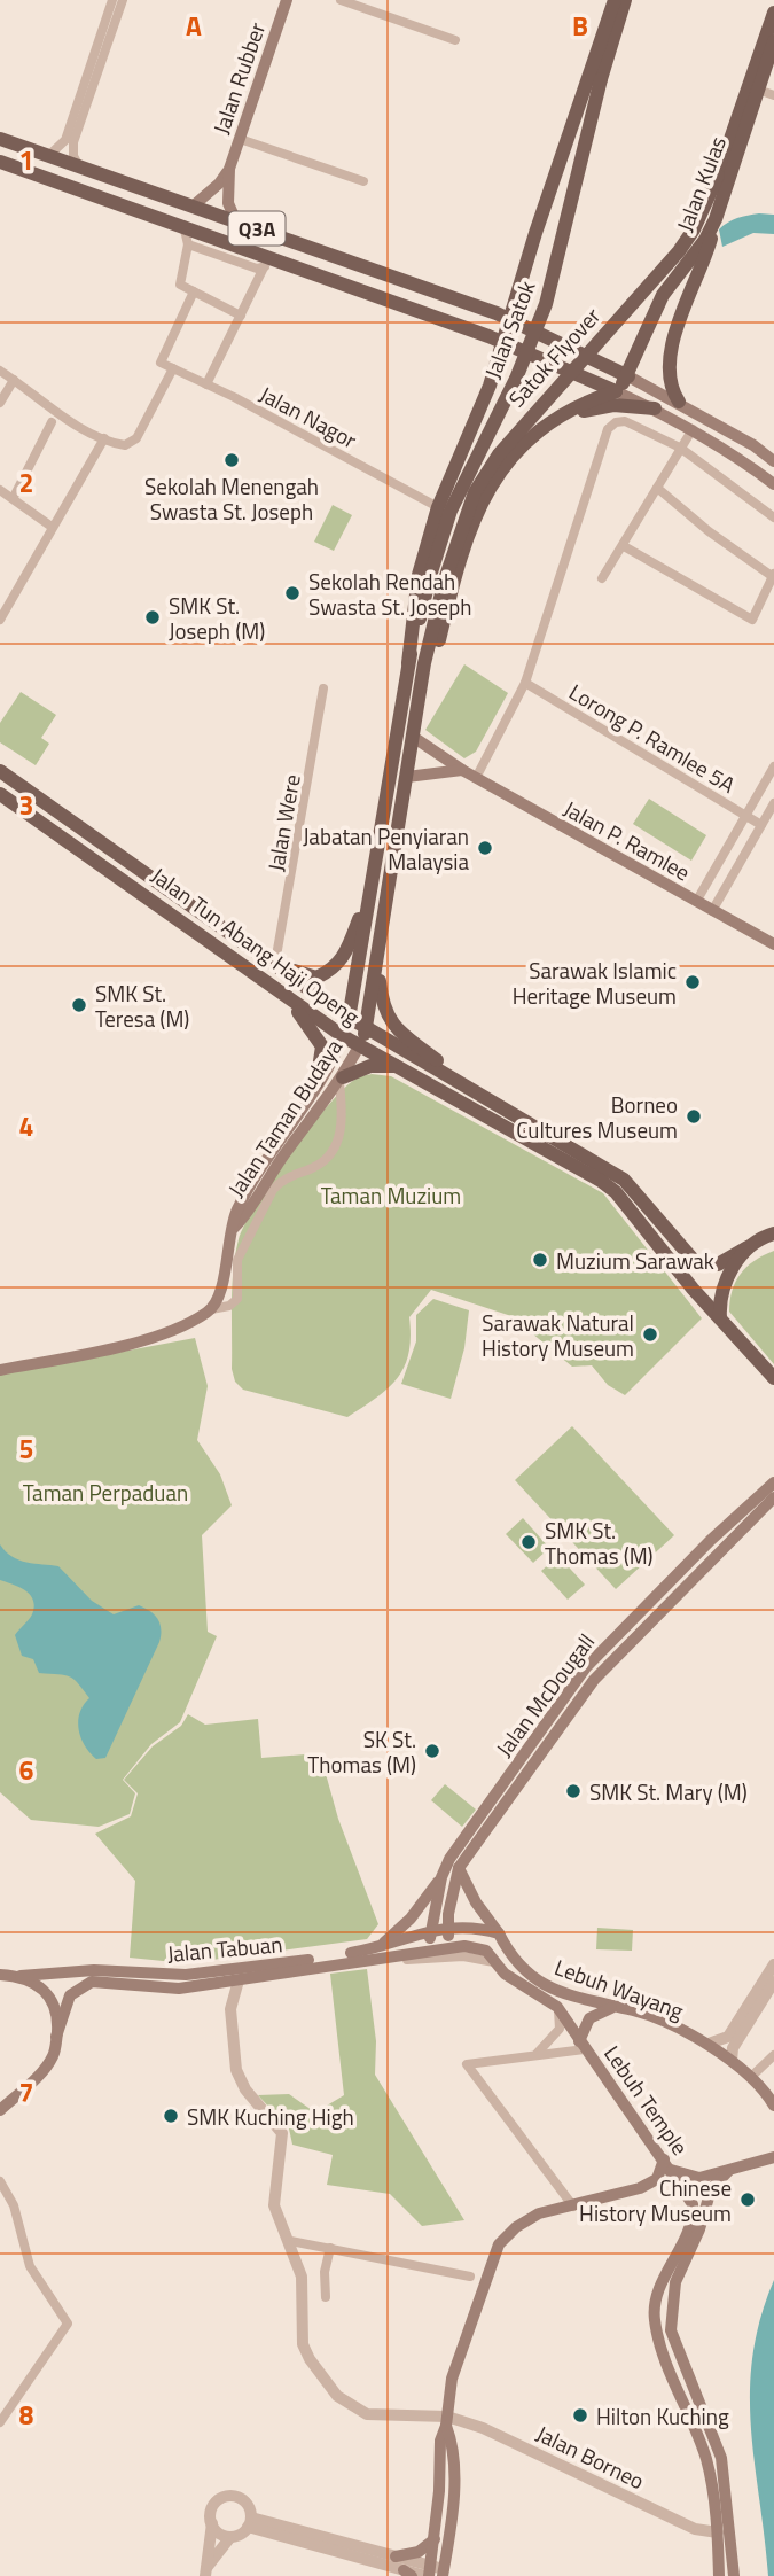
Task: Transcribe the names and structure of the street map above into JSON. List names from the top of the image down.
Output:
{
  "streets": {
    "main road": [
      "Jalan Rubber",
      "Jalan Kulas",
      "Q3A",
      "Jalan Satok",
      "Satok Flyover",
      "Jalan P. Ramlee",
      "Jalan Tun Abang Haji Openg",
      "Jalan Taman Budaya",
      "Jalan McDougall",
      "Jalan Tabuan",
      "Lebuh Wayang",
      "Lebuh Temple"
    ],
    "street": [
      "Jalan Nagor",
      "Lorong P. Ramlee 5A",
      "Jalan Were",
      "Jalan Borneo"
    ]
  },
  "crossings": [
    ["Jalan Rubber", "Q3A"],
    ["Jalan Kulas", "Jalan Satok"],
    ["Jalan Kulas", "Satok Flyover"],
    ["Q3A", "Jalan Satok"],
    ["Jalan Satok", "Satok Flyover"],
    ["Jalan Satok", "Jalan Nagor"],
    ["Jalan Satok", "Jalan P. Ramlee"],
    ["Jalan Satok", "Jalan Tun Abang Haji Openg"],
    ["Jalan Satok", "Jalan Taman Budaya"],
    ["Jalan Were", "Jalan Tun Abang Haji Openg"],
    ["Jalan Tun Abang Haji Openg", "Jalan Taman Budaya"],
    ["Jalan McDougall", "Jalan Tabuan"],
    ["Jalan McDougall", "Lebuh Wayang"],
    ["Jalan Tabuan", "Lebuh Wayang"],
    ["Jalan Tabuan", "Jalan Borneo"],
    ["Lebuh Wayang", "Lebuh Temple"],
    ["Lebuh Temple", "Jalan Borneo"]
  ],
  "parks": ["Taman Muzium", "Taman Perpaduan"],
  "places": [
    "Sekolah Menengah Swasta St. Joseph",
    "Sekolah Rendah Swasta St. Joseph",
    "SMK St. Joseph (M)",
    "Jabatan Penyiaran Malaysia",
    "Sarawak Islamic Heritage Museum",
    "SMK St. Teresa (M)",
    "Borneo Cultures Museum",
    "Muzium Sarawak",
    "Sarawak Natural History Museum",
    "SMK St. Thomas (M)",
    "SK St. Thomas (M)",
    "SMK St. Mary (M)",
    "SMK Kuching High",
    "Chinese History Museum",
    "Hilton Kuching"
  ],
  "grid": {
    "columns": ["A", "B"],
    "rows": [
      "1",
      "2",
      "3",
      "4",
      "5",
      "6",
      "7",
      "8"
    ]
  }
}
